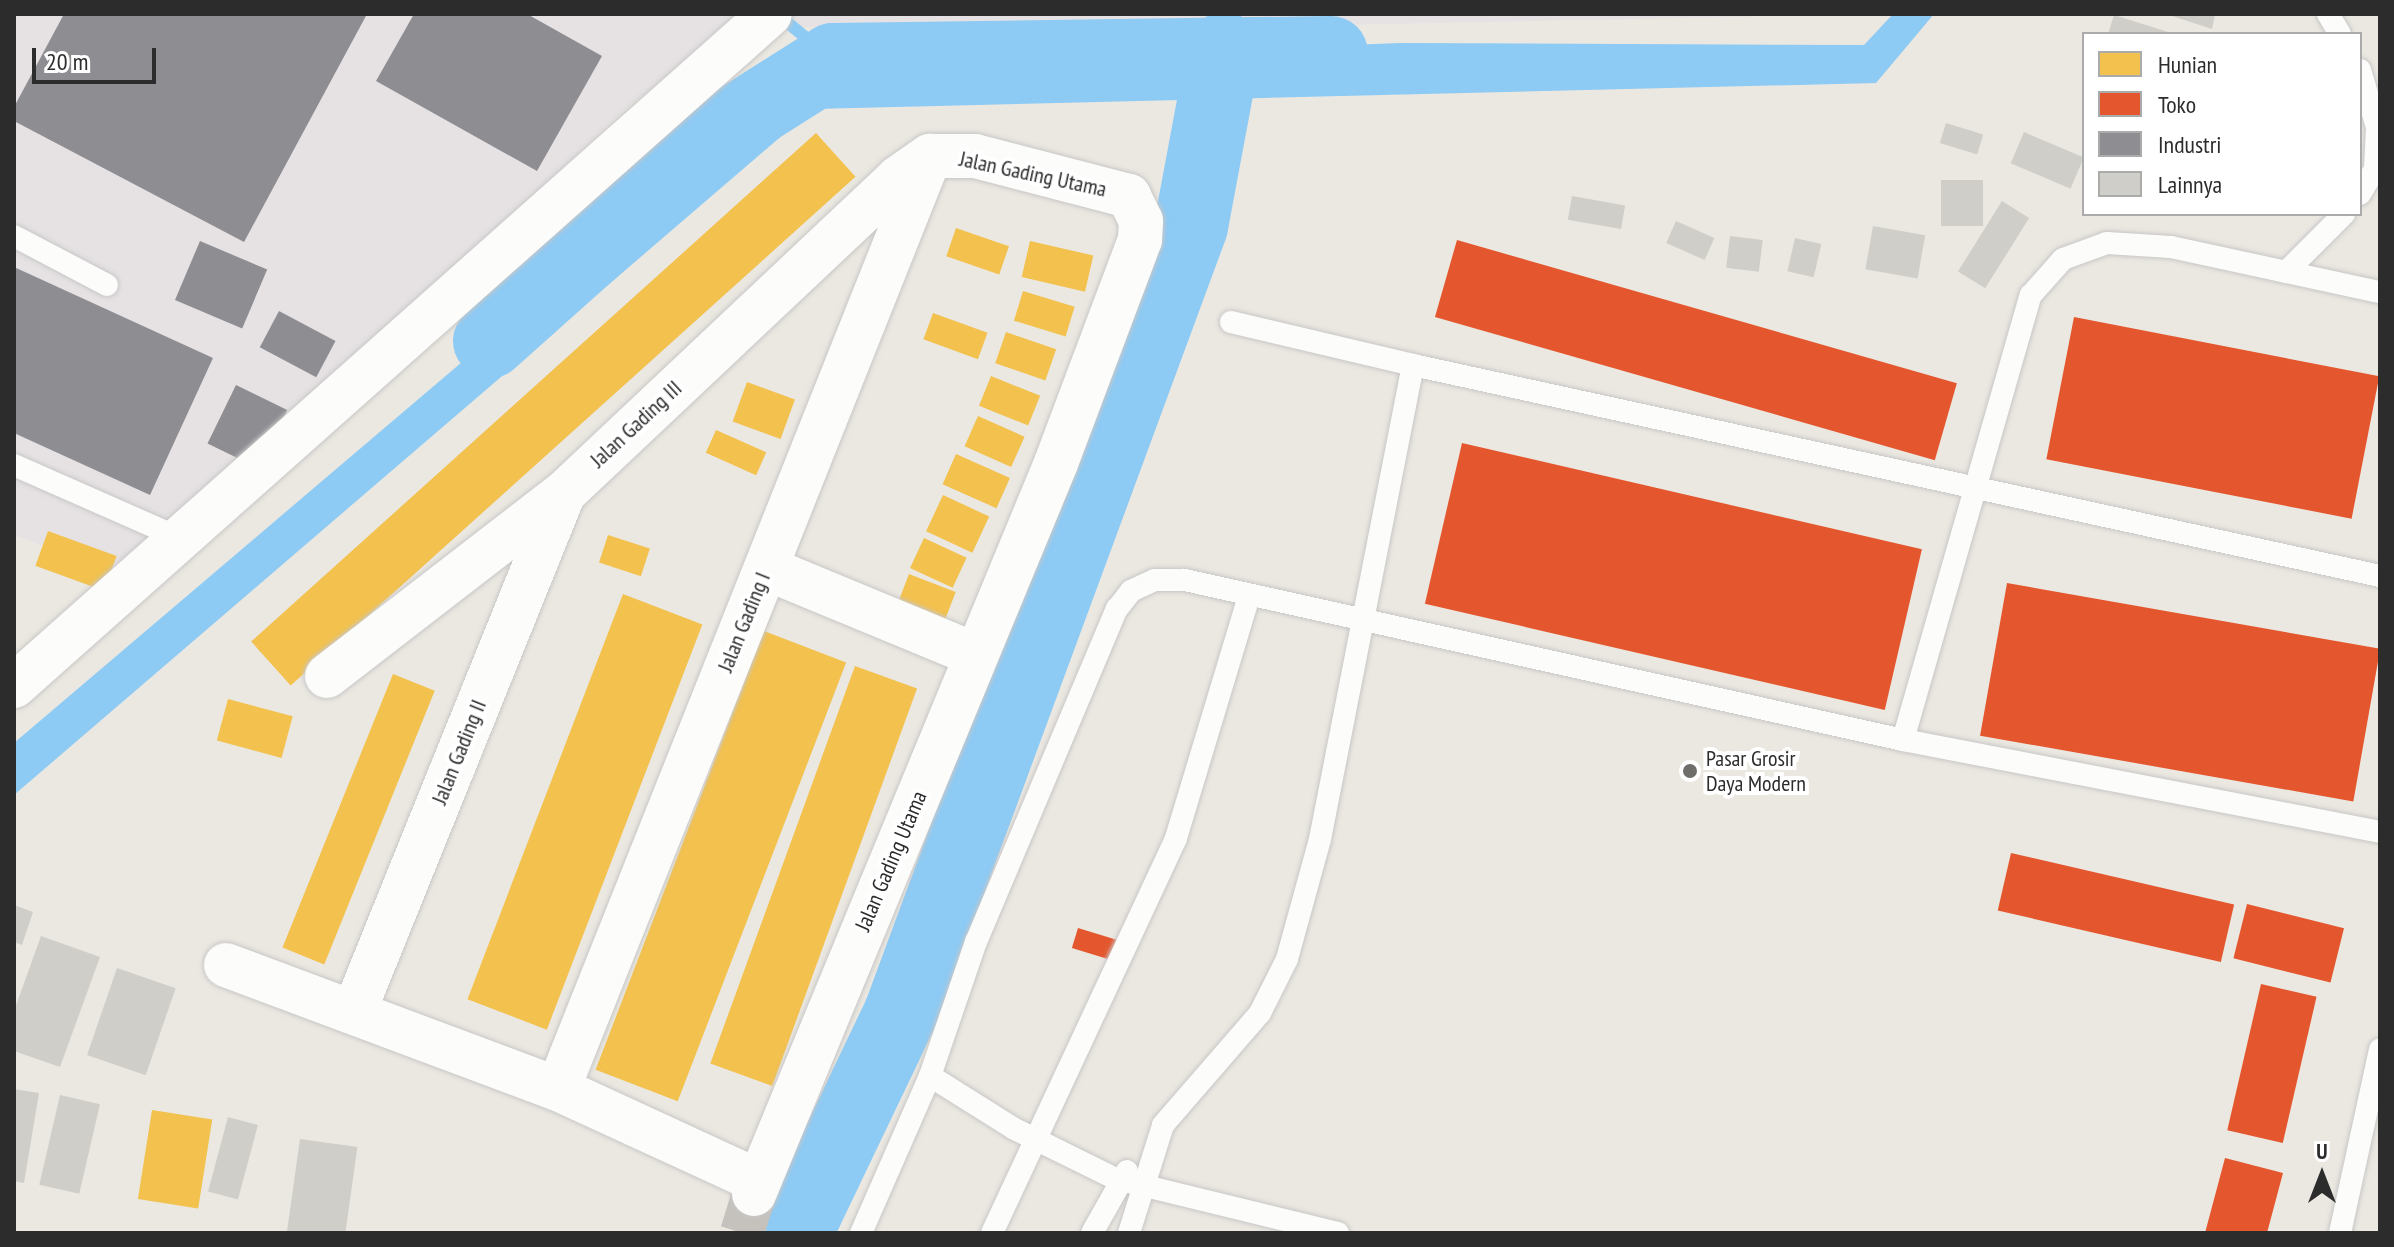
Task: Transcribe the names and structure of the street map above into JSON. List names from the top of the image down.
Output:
{
  "streets": {
    "street": [
      "Jalan Gading Utama",
      "Jalan Gading III",
      "Jalan Gading I",
      "Jalan Gading II"
    ]
  },
  "crossings": [
    ["Jalan Gading Utama", "Jalan Gading III"],
    ["Jalan Gading Utama", "Jalan Gading I"],
    ["Jalan Gading Utama", "Jalan Gading II"],
    ["Jalan Gading III", "Jalan Gading I"],
    ["Jalan Gading III", "Jalan Gading II"]
  ],
  "places": ["Pasar Grosir Daya Modern"],
  "legend": [
    "Hunian",
    "Toko",
    "Industri",
    "Lainnya"
  ],
  "scale_bar": "20 m",
  "north": "top"
}
